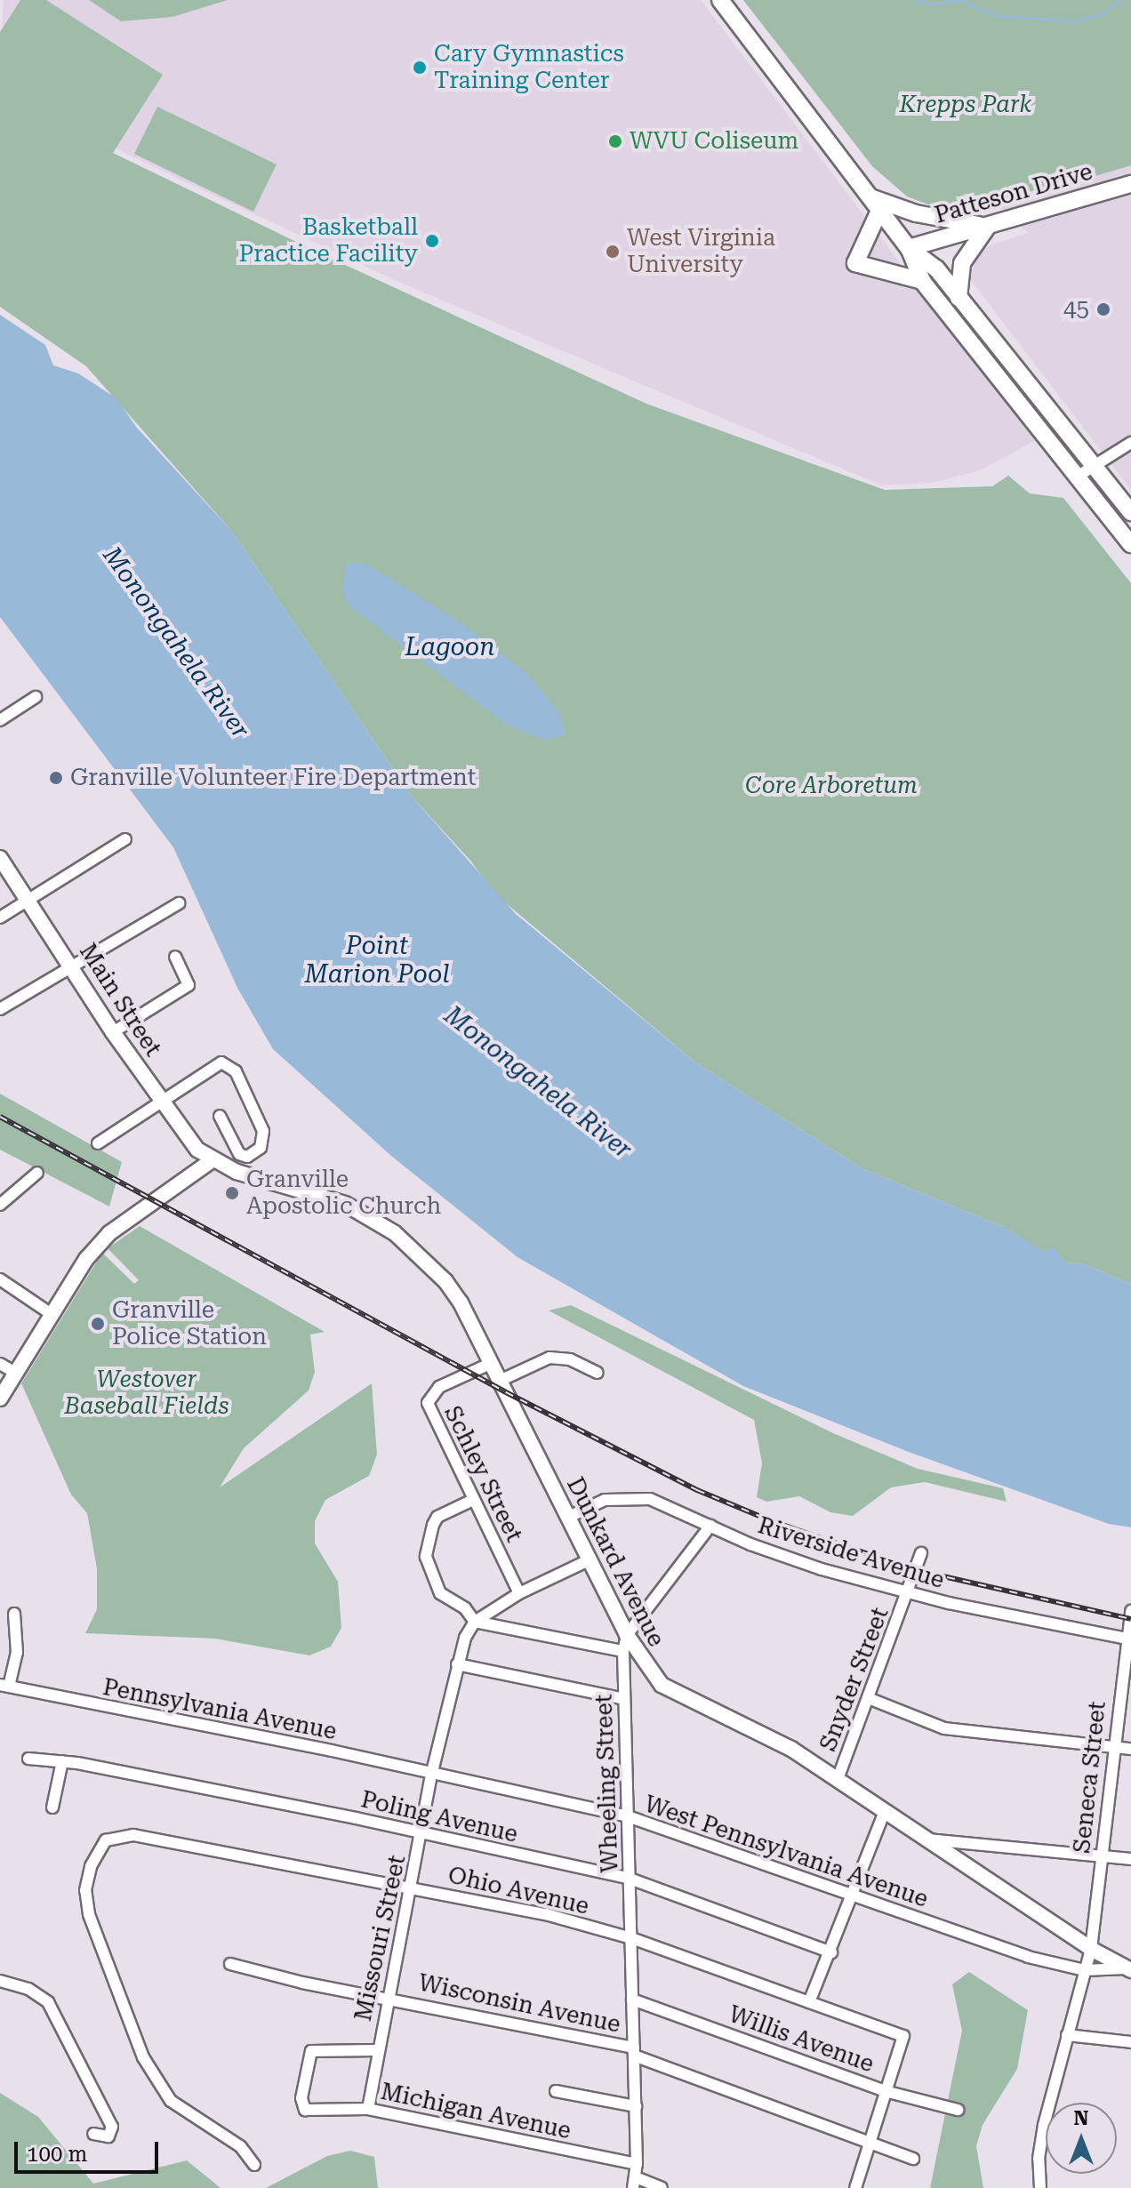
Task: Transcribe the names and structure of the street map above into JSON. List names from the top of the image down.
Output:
{
  "streets": {
    "main road": ["Patteson Drive", "Main Street", "Dunkard Avenue"],
    "street": [
      "Schley Street",
      "Riverside Avenue",
      "Snyder Street",
      "Pennsylvania Avenue",
      "Seneca Street",
      "Wheeling Street",
      "Poling Avenue",
      "West Pennsylvania Avenue",
      "Ohio Avenue",
      "Missouri Street",
      "Wisconsin Avenue",
      "Willis Avenue",
      "Michigan Avenue"
    ]
  },
  "crossings": [
    ["Main Street", "Dunkard Avenue"],
    ["Schley Street", "Dunkard Avenue"],
    ["Riverside Avenue", "Dunkard Avenue"],
    ["Riverside Avenue", "Snyder Street"],
    ["Riverside Avenue", "Seneca Street"],
    ["Dunkard Avenue", "Snyder Street"],
    ["Dunkard Avenue", "Seneca Street"],
    ["Dunkard Avenue", "Wheeling Street"],
    ["Dunkard Avenue", "West Pennsylvania Avenue"],
    ["Pennsylvania Avenue", "West Pennsylvania Avenue"],
    ["Pennsylvania Avenue", "Missouri Street"],
    ["Seneca Street", "West Pennsylvania Avenue"],
    ["Wheeling Street", "Poling Avenue"],
    ["Wheeling Street", "West Pennsylvania Avenue"],
    ["Wheeling Street", "Ohio Avenue"],
    ["Wheeling Street", "Wisconsin Avenue"],
    ["Wheeling Street", "Willis Avenue"],
    ["Wheeling Street", "Michigan Avenue"],
    ["Poling Avenue", "Missouri Street"],
    ["West Pennsylvania Avenue", "Missouri Street"],
    ["Ohio Avenue", "Missouri Street"],
    ["Ohio Avenue", "Willis Avenue"],
    ["Missouri Street", "Wisconsin Avenue"],
    ["Missouri Street", "Michigan Avenue"]
  ],
  "water": ["Monongahela River", "Lagoon", "Point Marion Pool"],
  "parks": ["Krepps Park", "Core Arboretum", "Westover Baseball Fields"],
  "places": [
    "Cary Gymnastics Training Center",
    "WVU Coliseum",
    "Basketball Practice Facility",
    "West Virginia University",
    "45",
    "Granville Volunteer Fire Department",
    "Granville Apostolic Church",
    "Granville Police Station"
  ],
  "scale_bar": "100 m",
  "north": "top"
}
